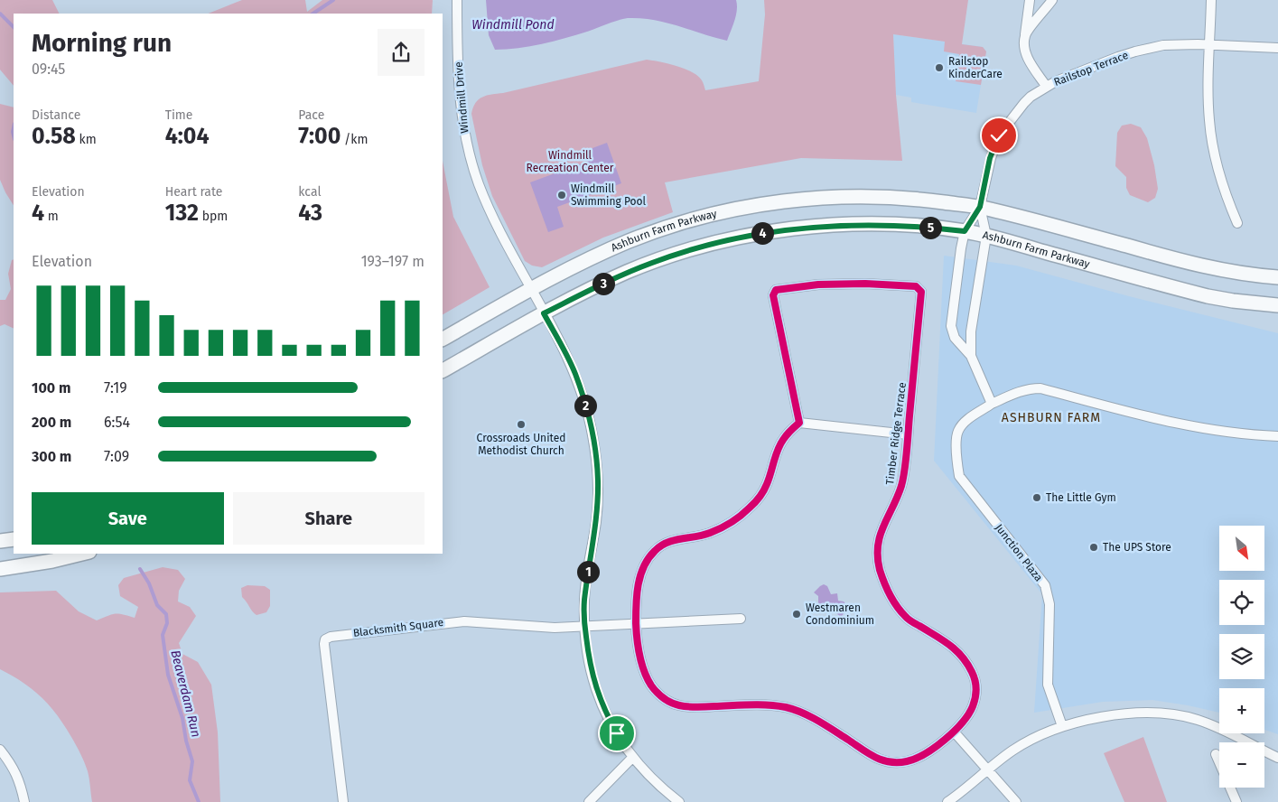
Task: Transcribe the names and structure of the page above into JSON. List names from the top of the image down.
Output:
{
  "streets": {
    "main road": ["Ashburn Farm Parkway"],
    "street": [
      "Railstop Terrace",
      "Windmill Drive",
      "Timber Ridge Terrace",
      "Junction Plaza",
      "Blacksmith Square"
    ]
  },
  "crossings": [
    ["Railstop Terrace", "Ashburn Farm Parkway"],
    ["Windmill Drive", "Ashburn Farm Parkway"],
    ["Windmill Drive", "Blacksmith Square"],
    ["Timber Ridge Terrace", "Blacksmith Square"]
  ],
  "districts": ["ASHBURN FARM"],
  "water": ["Windmill Pond", "Beaverdam Run"],
  "parks": ["Windmill Recreation Center"],
  "places": [
    "Railstop KinderCare",
    "Windmill Swimming Pool",
    "Crossroads United Methodist Church",
    "The Little Gym",
    "The UPS Store",
    "Westmaren Condominium"
  ],
  "north": "bottom right",
  "page": {
    "heading": ["Morning run", "09:45"],
    "stats": [
      ["Distance", "0.58 km"],
      ["Time", "4:04"],
      ["Pace", "7:00 /km"],
      ["Elevation", "4 m"],
      ["Heart rate", "132 bpm"],
      ["kcal", "43"]
    ],
    "pins": [
      "5",
      "4",
      "3",
      "2",
      "1"
    ],
    "chart": ["Elevation", "193–197 m"],
    "list": [
      {
        "name": "100 m",
        "note": "7:19"
      },
      {
        "name": "200 m",
        "note": "6:54"
      },
      {
        "name": "300 m",
        "note": "7:09"
      }
    ],
    "buttons": ["Save", "Share"],
    "map_buttons": ["+", "−"]
  }
}
